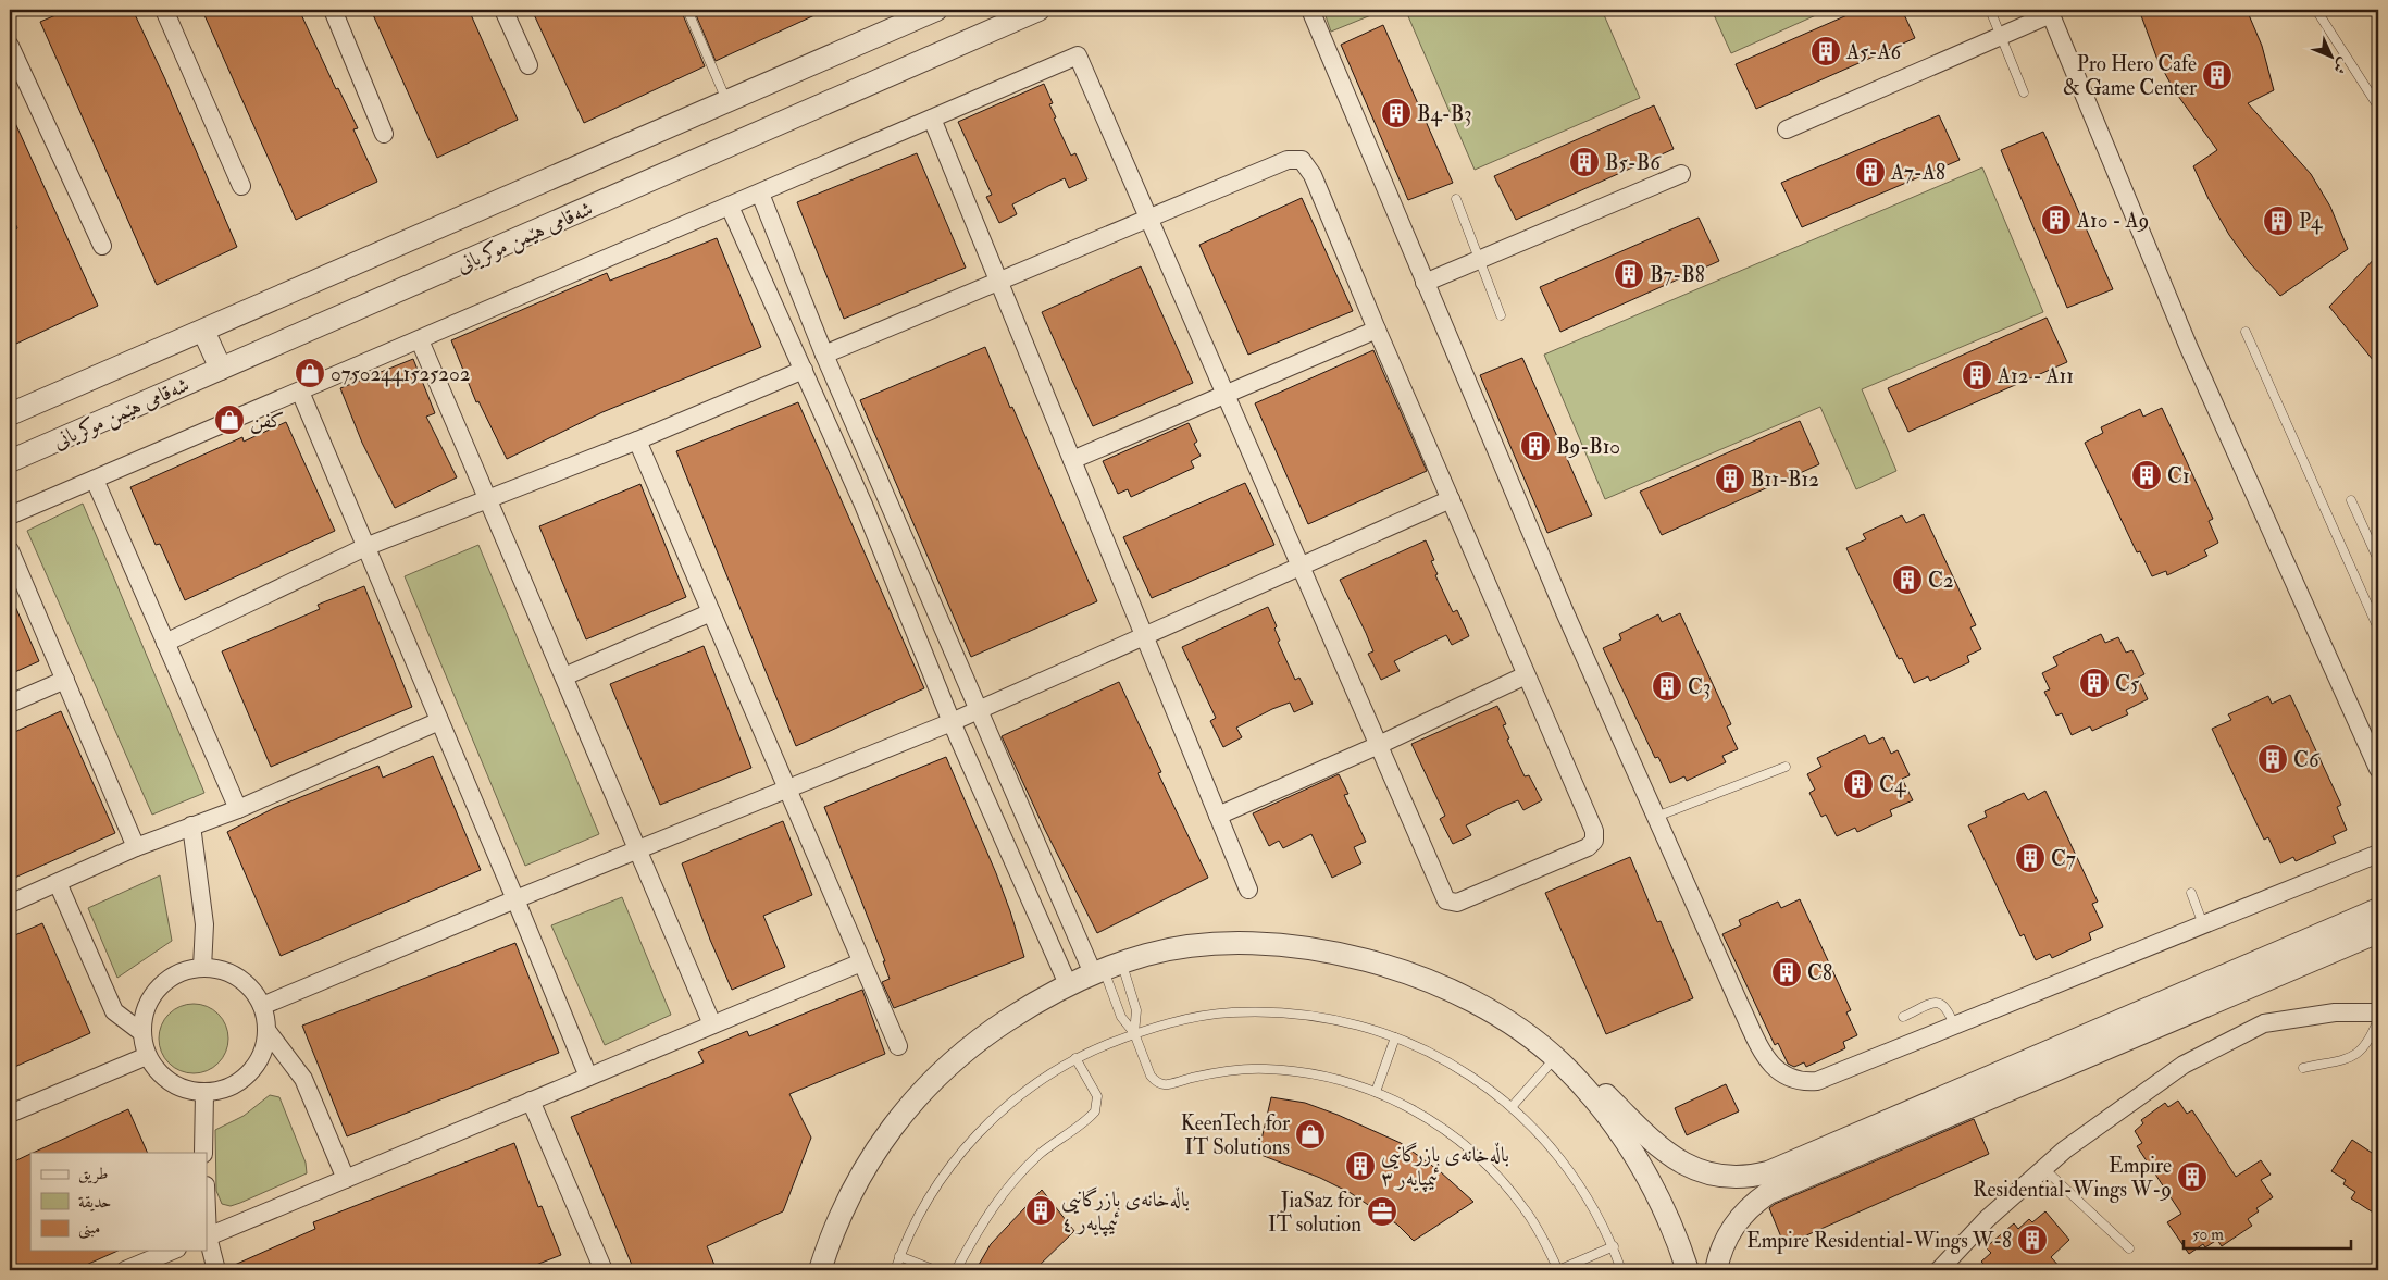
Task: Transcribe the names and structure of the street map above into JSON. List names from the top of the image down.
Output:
{
  "streets": {
    "street": ["شەقامی هێمن موکریانی"]
  },
  "places": {
    "building": [
      "A5-A6",
      "Pro Hero Cafe & Game Center",
      "B4-B3",
      "B5-B6",
      "A7-A8",
      "A10 - A9",
      "P4",
      "B7-B8",
      "A12 - A11",
      "B9-B10",
      "C1",
      "B11-B12",
      "C2",
      "C5",
      "C3",
      "C6",
      "C4",
      "C7",
      "C8",
      "باڵەخانەی بازرگانیی ئیمپایەر ٣",
      "Empire Residential-Wings W-9",
      "باڵەخانەی بازرگانیی ئیمپایەر ٤",
      "Empire Residential-Wings W-8"
    ],
    "shop": ["07502441525202", "كفن", "KeenTech for IT Solutions"],
    "office": ["JiaSaz for IT solution"]
  },
  "legend": ["طريق", "حديقة", "مبنى"],
  "scale_bar": "50 m",
  "north": "bottom right"
}
